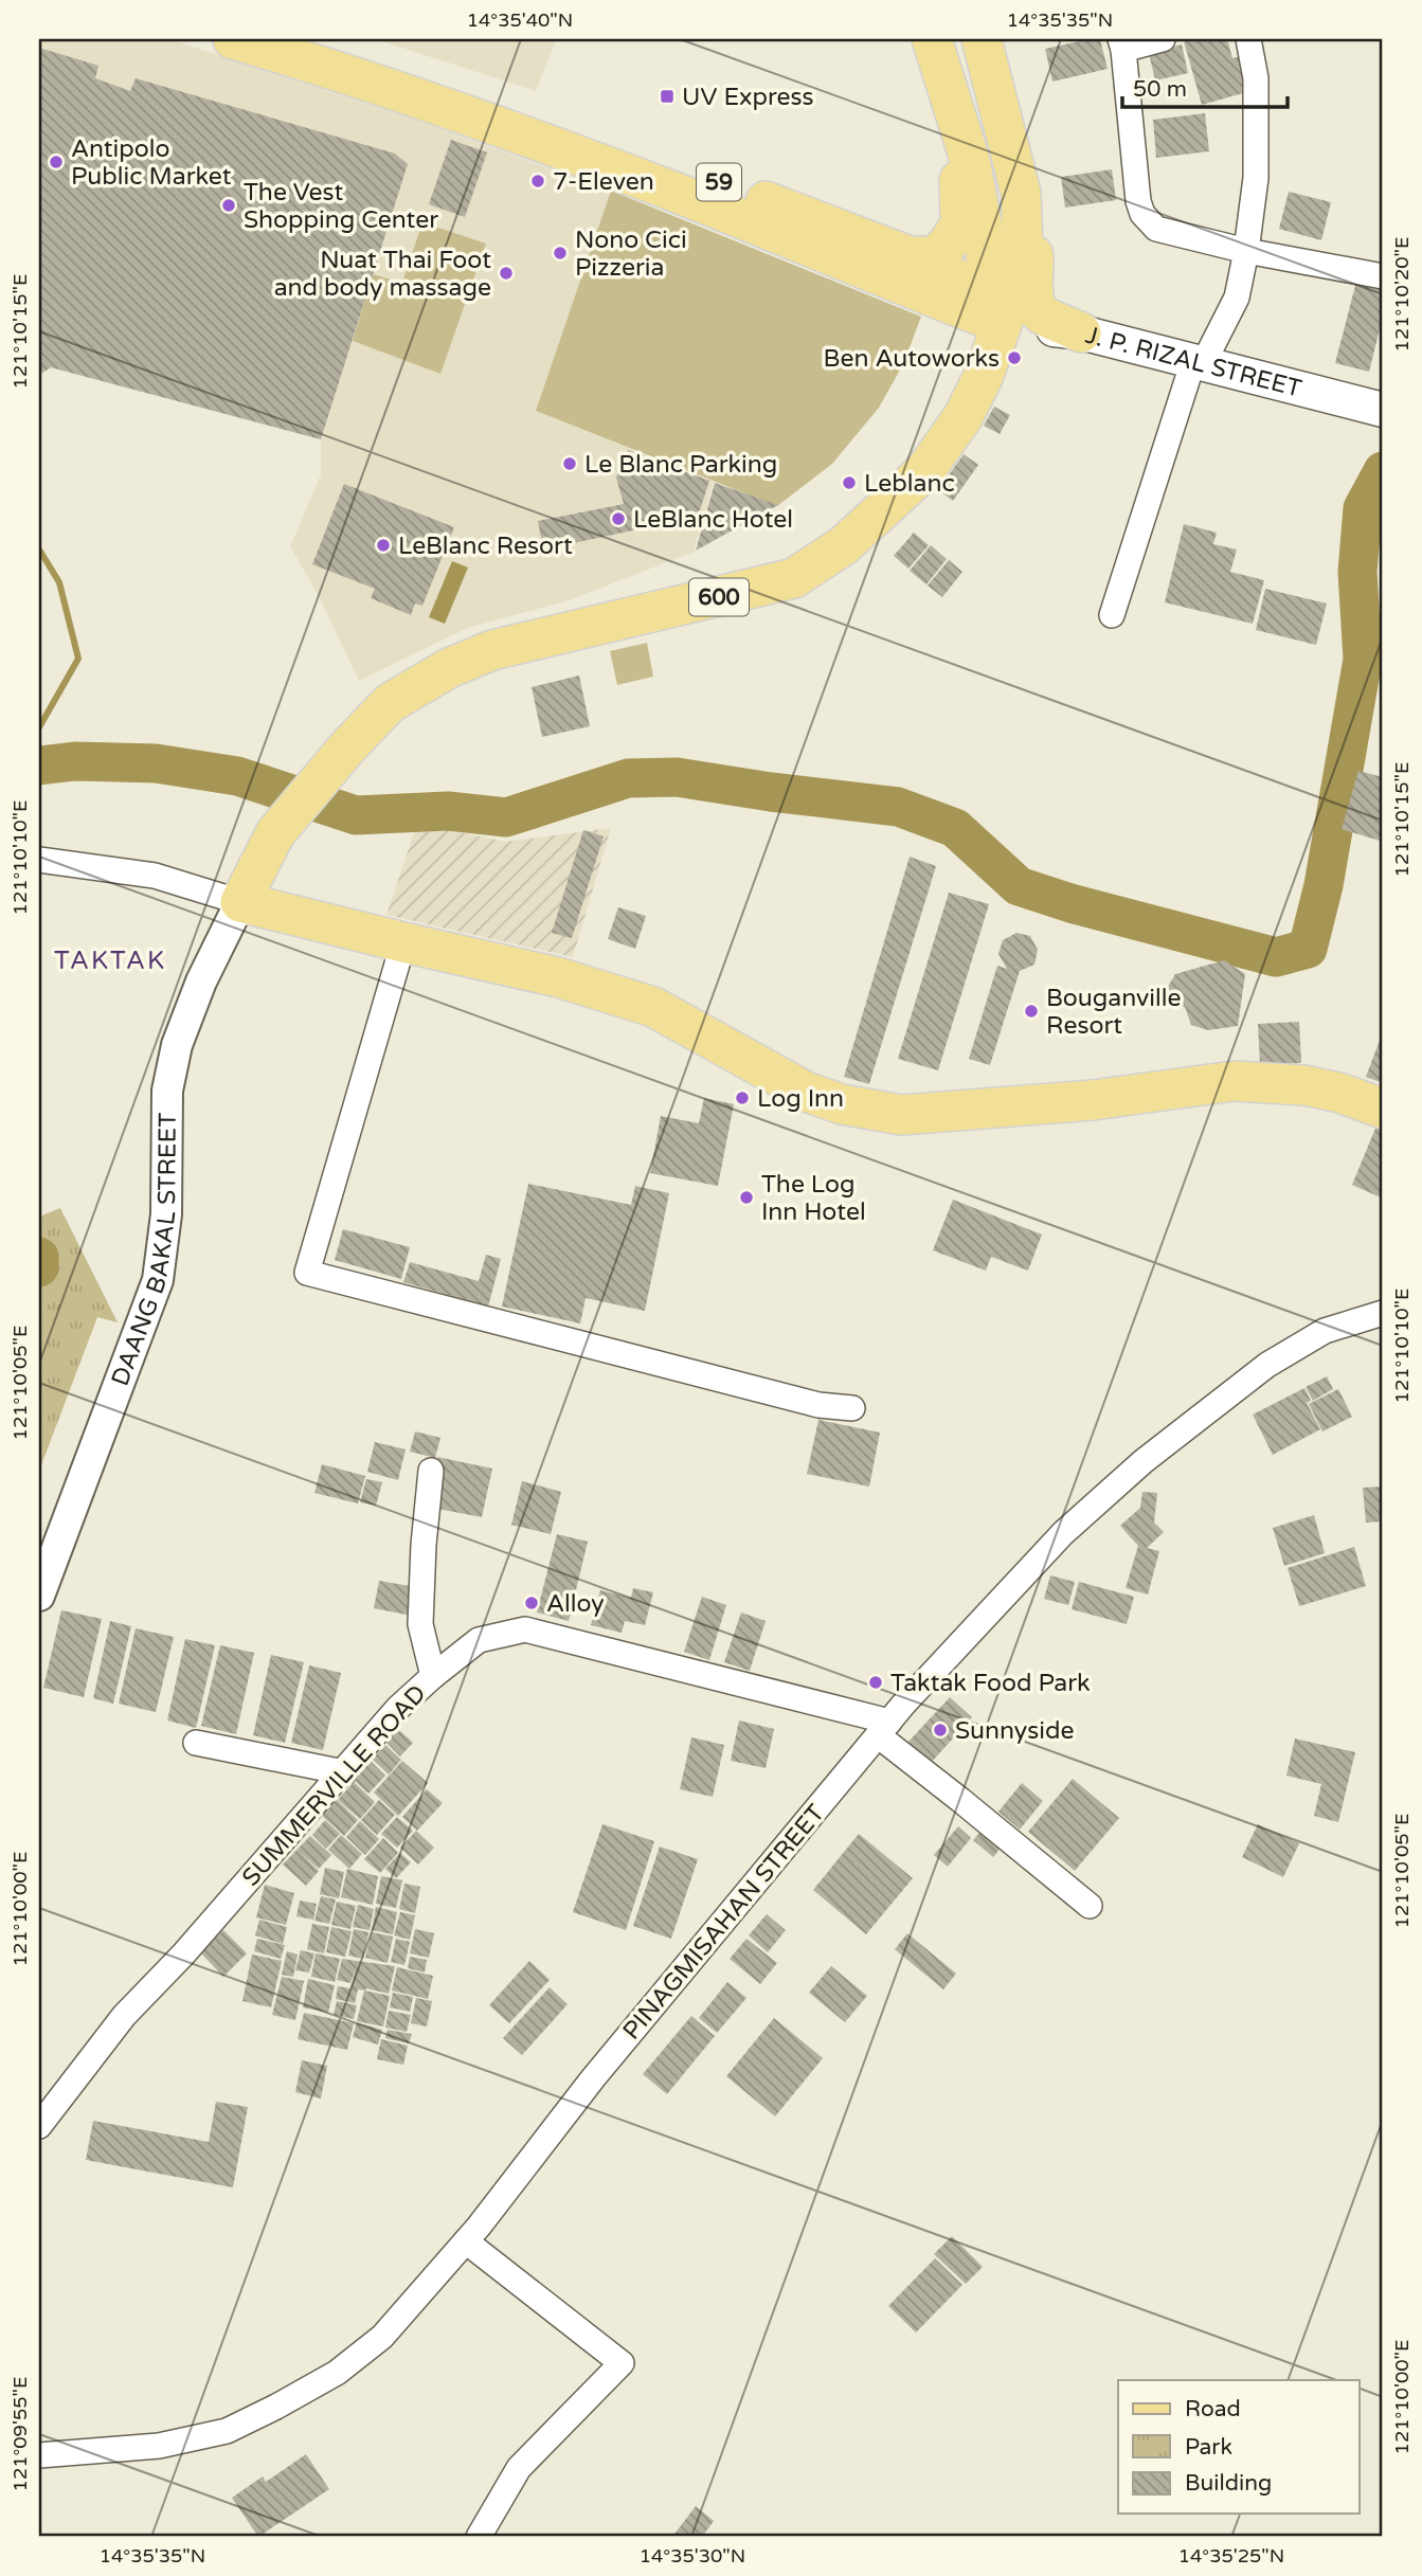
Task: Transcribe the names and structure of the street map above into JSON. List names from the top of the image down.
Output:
{
  "streets": {
    "main road": ["59", "J. P. RIZAL STREET", "600"],
    "street": ["DAANG BAKAL STREET", "SUMMERVILLE ROAD", "PINAGMISAHAN STREET"]
  },
  "crossings": [
    ["59", "J. P. RIZAL STREET"],
    ["59", "600"],
    ["J. P. RIZAL STREET", "600"],
    ["600", "DAANG BAKAL STREET"],
    ["SUMMERVILLE ROAD", "PINAGMISAHAN STREET"]
  ],
  "districts": ["TAKTAK"],
  "places": {
    "transit": ["UV Express"],
    "other": [
      "Antipolo Public Market",
      "7-Eleven",
      "The Vest Shopping Center",
      "Nono Cici Pizzeria",
      "Nuat Thai Foot and body massage",
      "Ben Autoworks",
      "Le Blanc Parking",
      "Leblanc",
      "LeBlanc Hotel",
      "LeBlanc Resort",
      "Bouganville Resort",
      "Log Inn",
      "The Log Inn Hotel",
      "Alloy",
      "Taktak Food Park",
      "Sunnyside"
    ]
  },
  "legend": ["Road", "Park", "Building"],
  "scale_bar": "50 m",
  "coordinates": [
    "14°35'40\"N",
    "14°35'35\"N",
    "121°10'20\"E",
    "121°10'15\"E",
    "121°10'10\"E",
    "121°10'05\"E",
    "121°10'00\"E",
    "121°09'55\"E",
    "14°35'30\"N",
    "14°35'25\"N"
  ]
}
